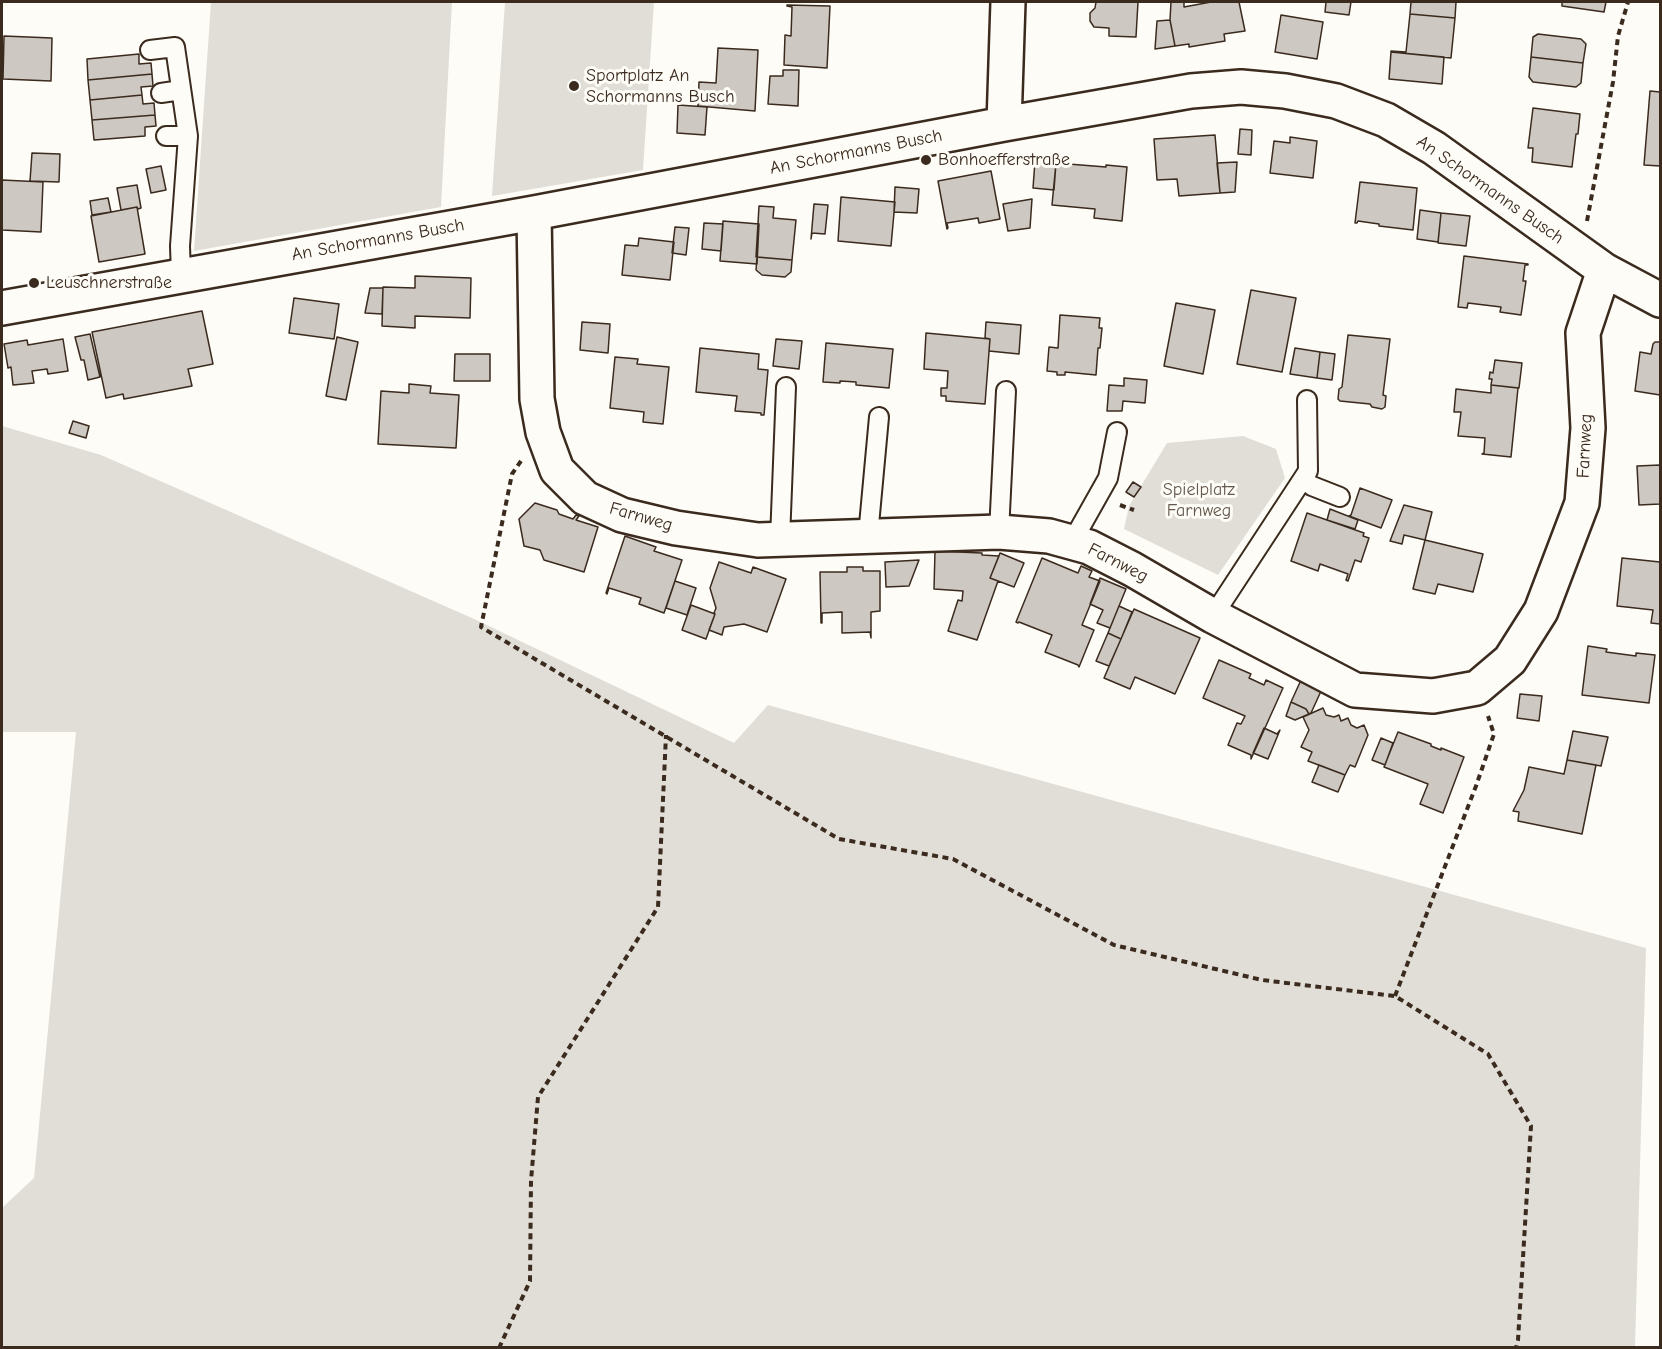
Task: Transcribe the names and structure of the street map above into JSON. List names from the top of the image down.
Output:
{
  "streets": {
    "street": ["An Schormanns Busch", "Farnweg"]
  },
  "crossings": [
    ["An Schormanns Busch", "Farnweg"]
  ],
  "parks": ["Spielplatz Farnweg"],
  "places": ["Sportplatz An Schormanns Busch", "Bonhoefferstraße", "Leuschnerstraße"]
}
